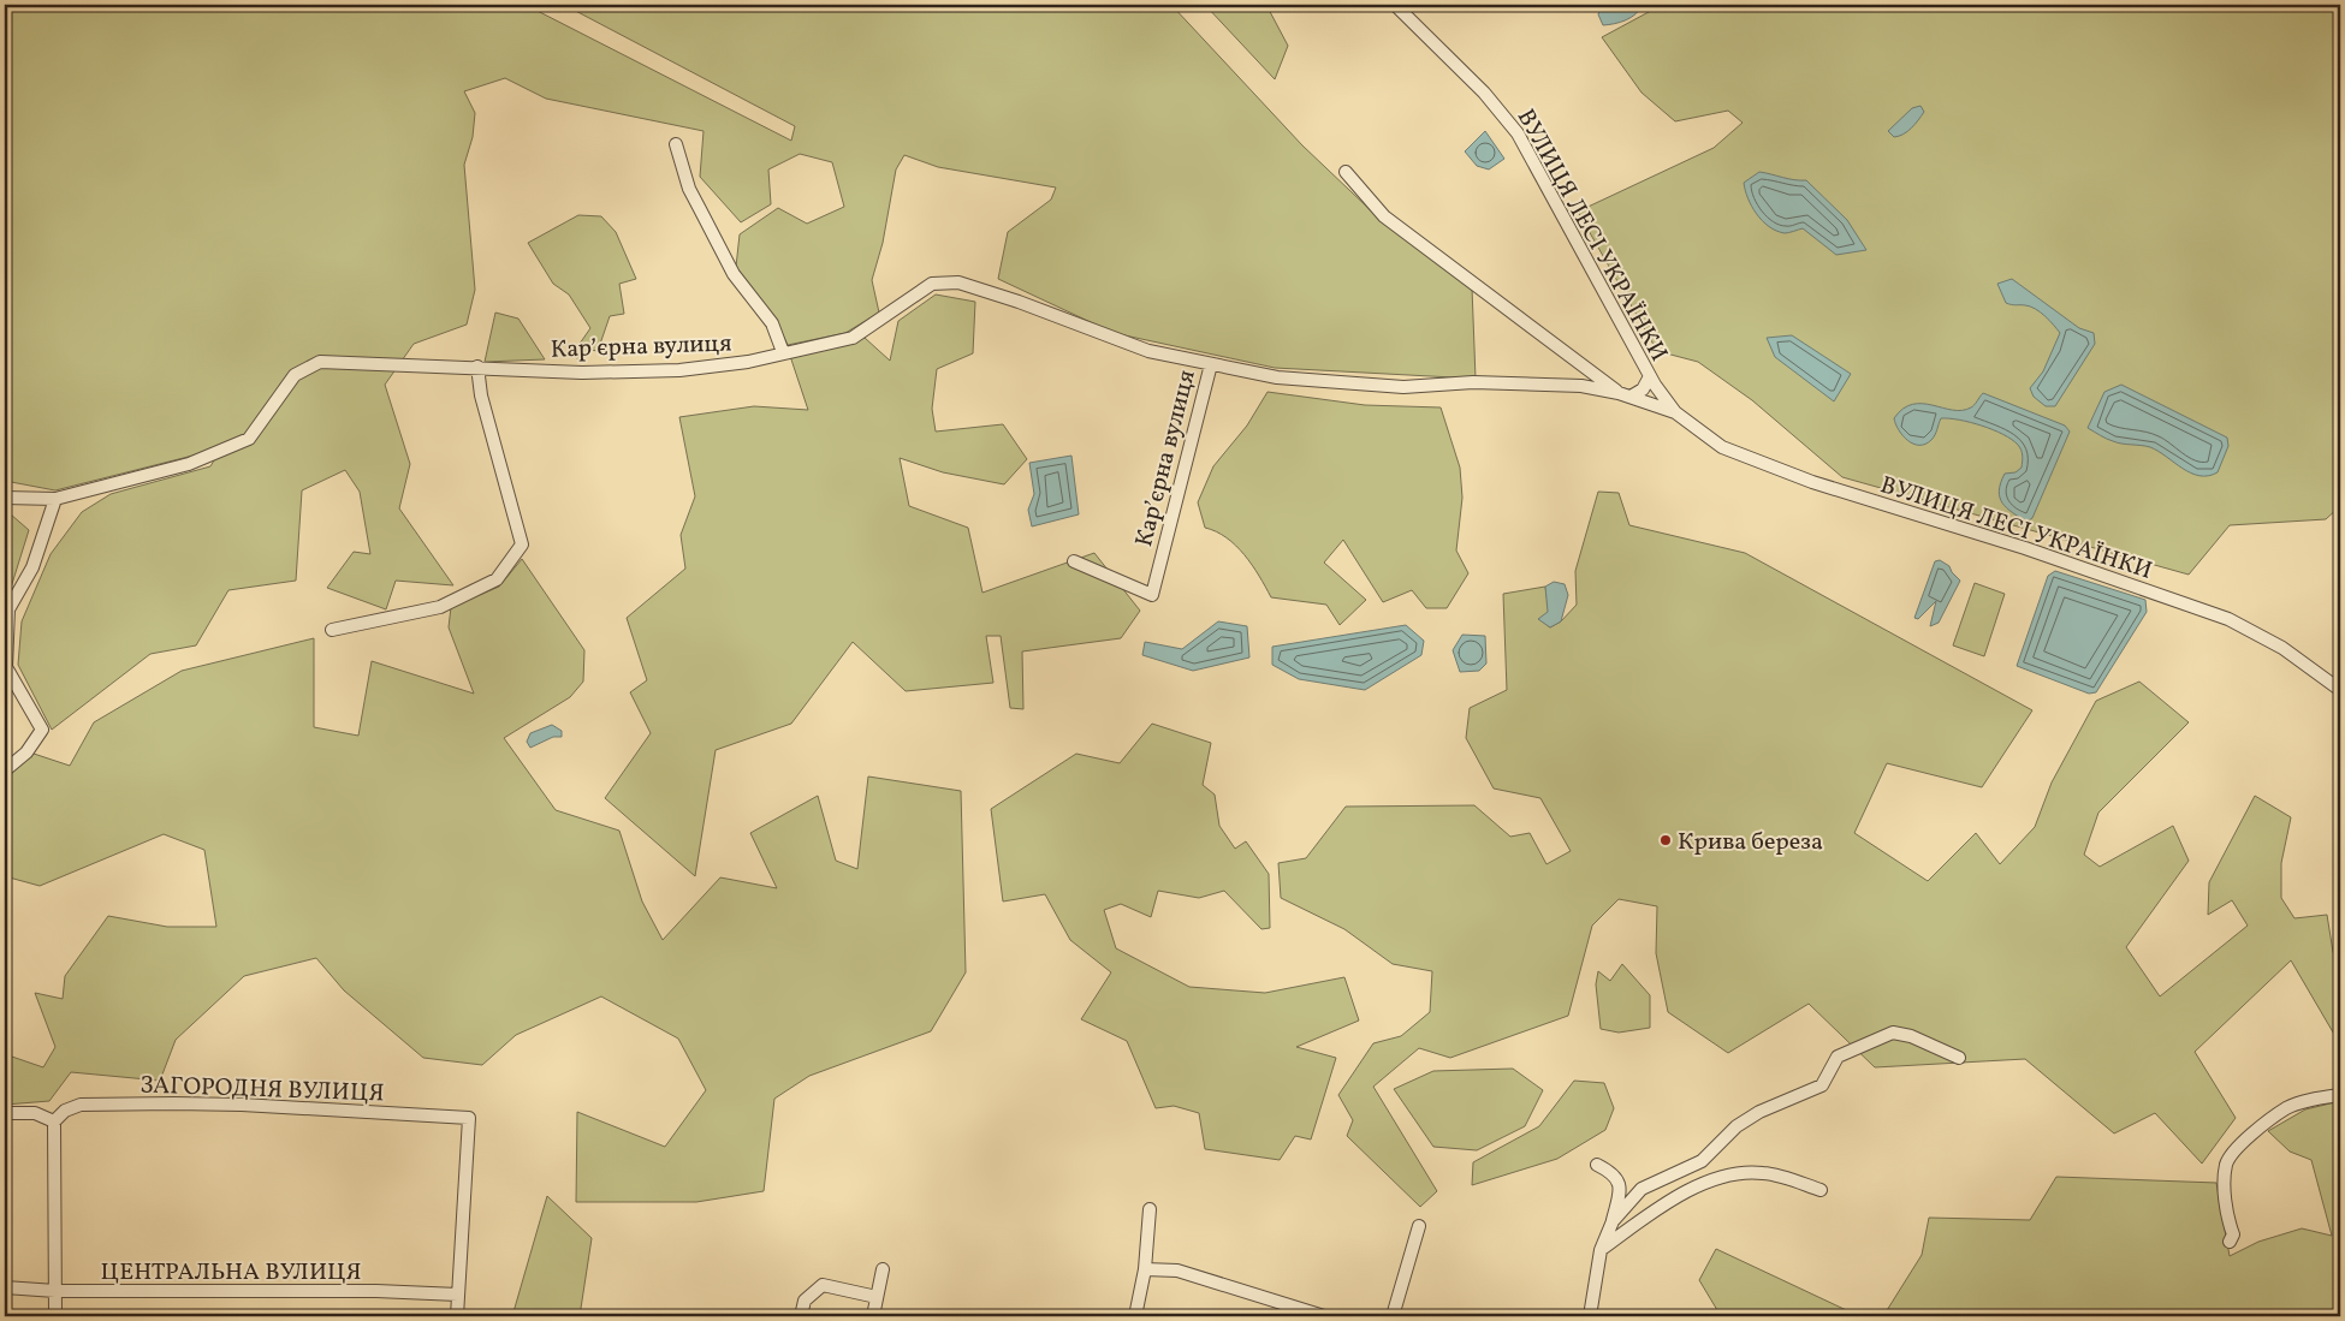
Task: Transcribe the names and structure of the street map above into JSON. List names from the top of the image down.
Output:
{
  "streets": {
    "street": [
      "ВУЛИЦЯ ЛЕСІ УКРАЇНКИ",
      "Карʼєрна вулиця",
      "ЗАГОРОДНЯ ВУЛИЦЯ",
      "ЦЕНТРАЛЬНА ВУЛИЦЯ"
    ]
  },
  "crossings": [
    ["ВУЛИЦЯ ЛЕСІ УКРАЇНКИ", "Карʼєрна вулиця"],
    ["ЗАГОРОДНЯ ВУЛИЦЯ", "ЦЕНТРАЛЬНА ВУЛИЦЯ"]
  ],
  "places": ["Крива береза"]
}
